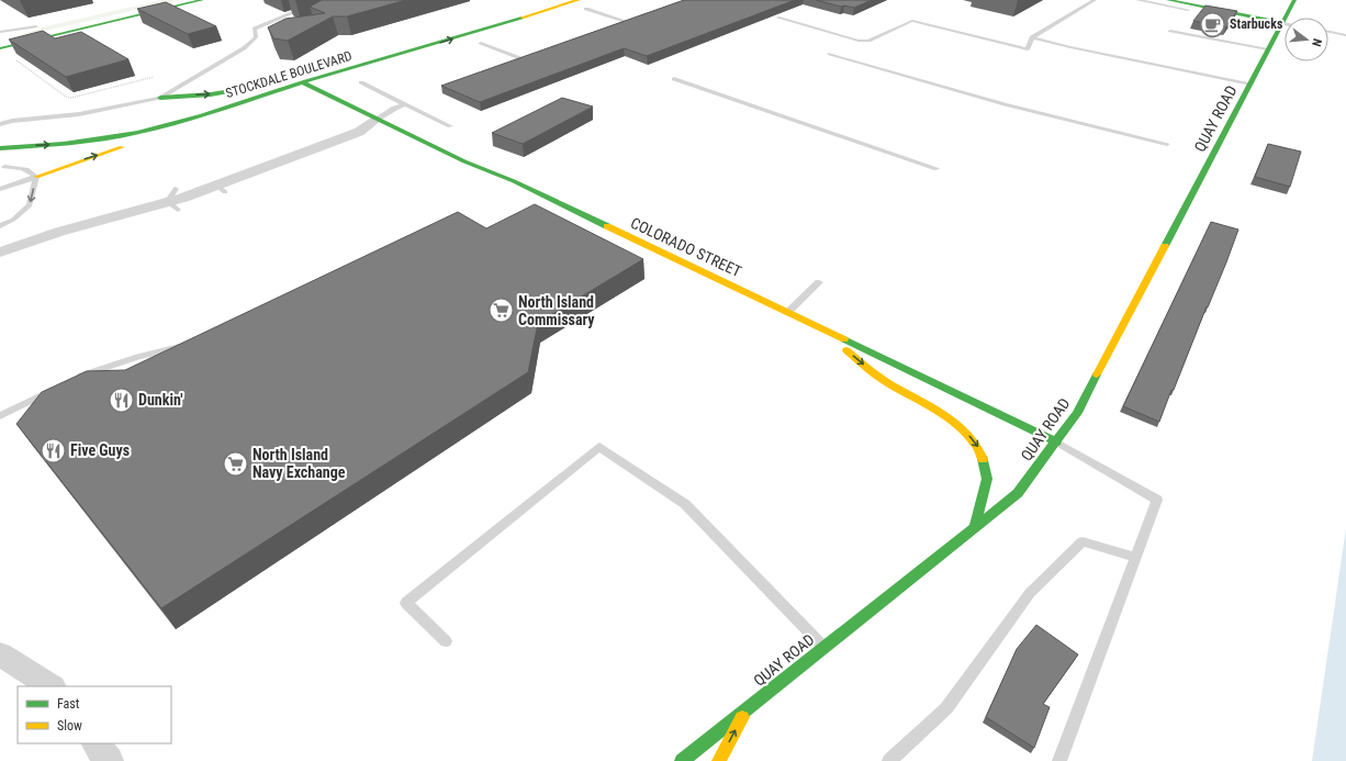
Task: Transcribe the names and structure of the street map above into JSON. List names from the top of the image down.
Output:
{
  "streets": {
    "main road": ["STOCKDALE BOULEVARD", "QUAY ROAD", "COLORADO STREET"]
  },
  "crossings": [
    ["STOCKDALE BOULEVARD", "COLORADO STREET"],
    ["QUAY ROAD", "COLORADO STREET"]
  ],
  "places": {
    "cafe": ["Starbucks"],
    "supermarket": ["North Island Commissary", "North Island Navy Exchange"],
    "restaurant": ["Dunkin'", "Five Guys"]
  },
  "legend": ["Fast", "Slow"],
  "north": "right"
}
